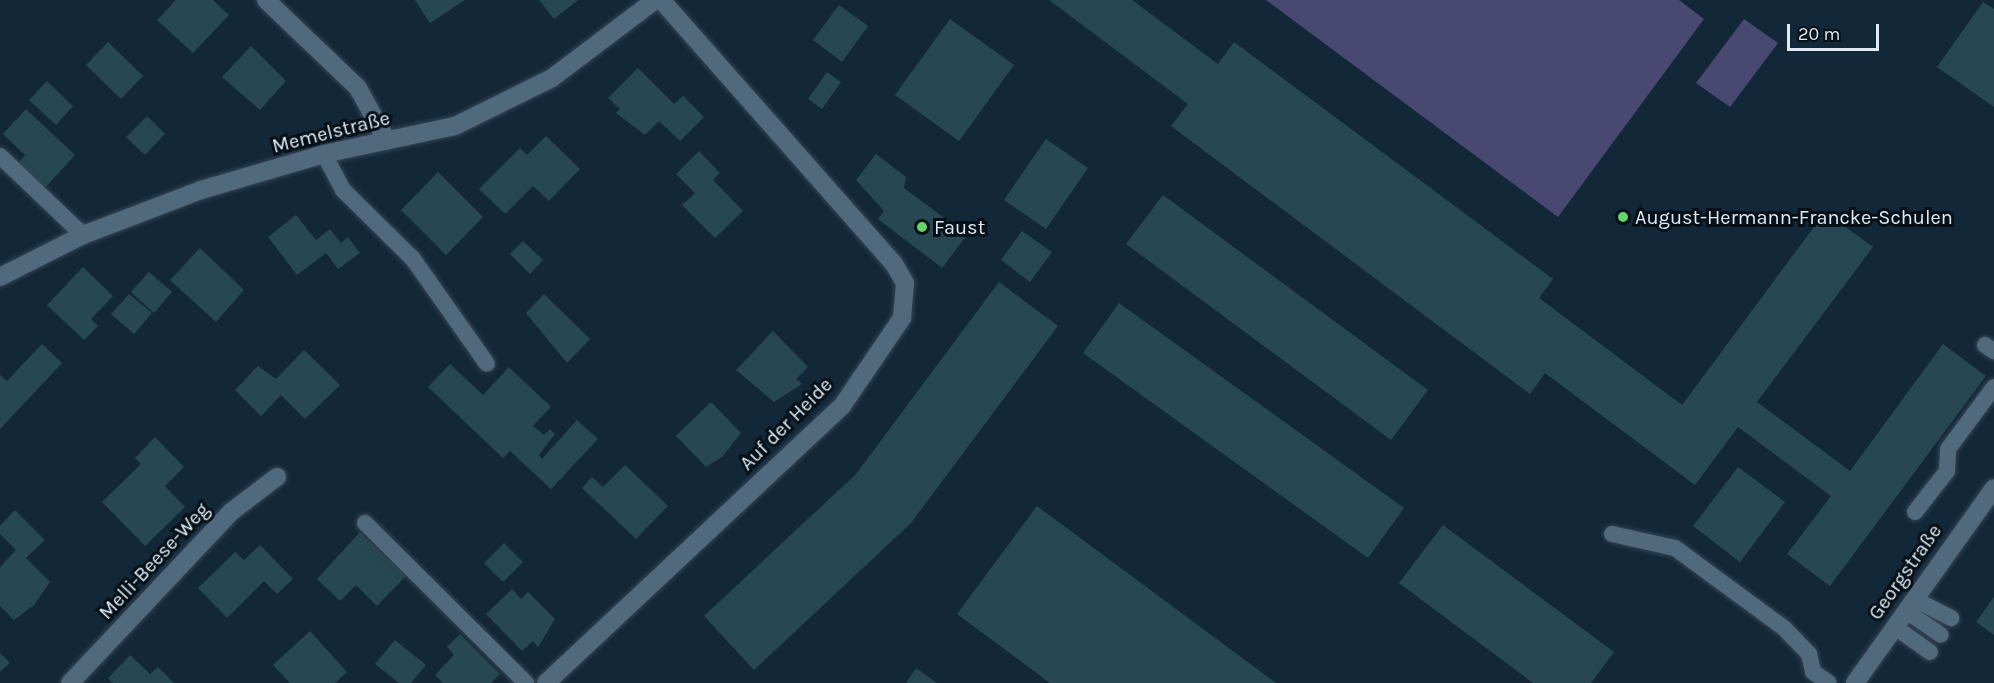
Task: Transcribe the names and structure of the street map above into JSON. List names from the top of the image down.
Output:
{
  "streets": {
    "street": [
      "Memelstraße",
      "Auf der Heide",
      "Melli-Beese-Weg",
      "Georgstraße"
    ]
  },
  "places": ["August-Hermann-Francke-Schulen", "Faust"],
  "scale_bar": "20 m"
}
